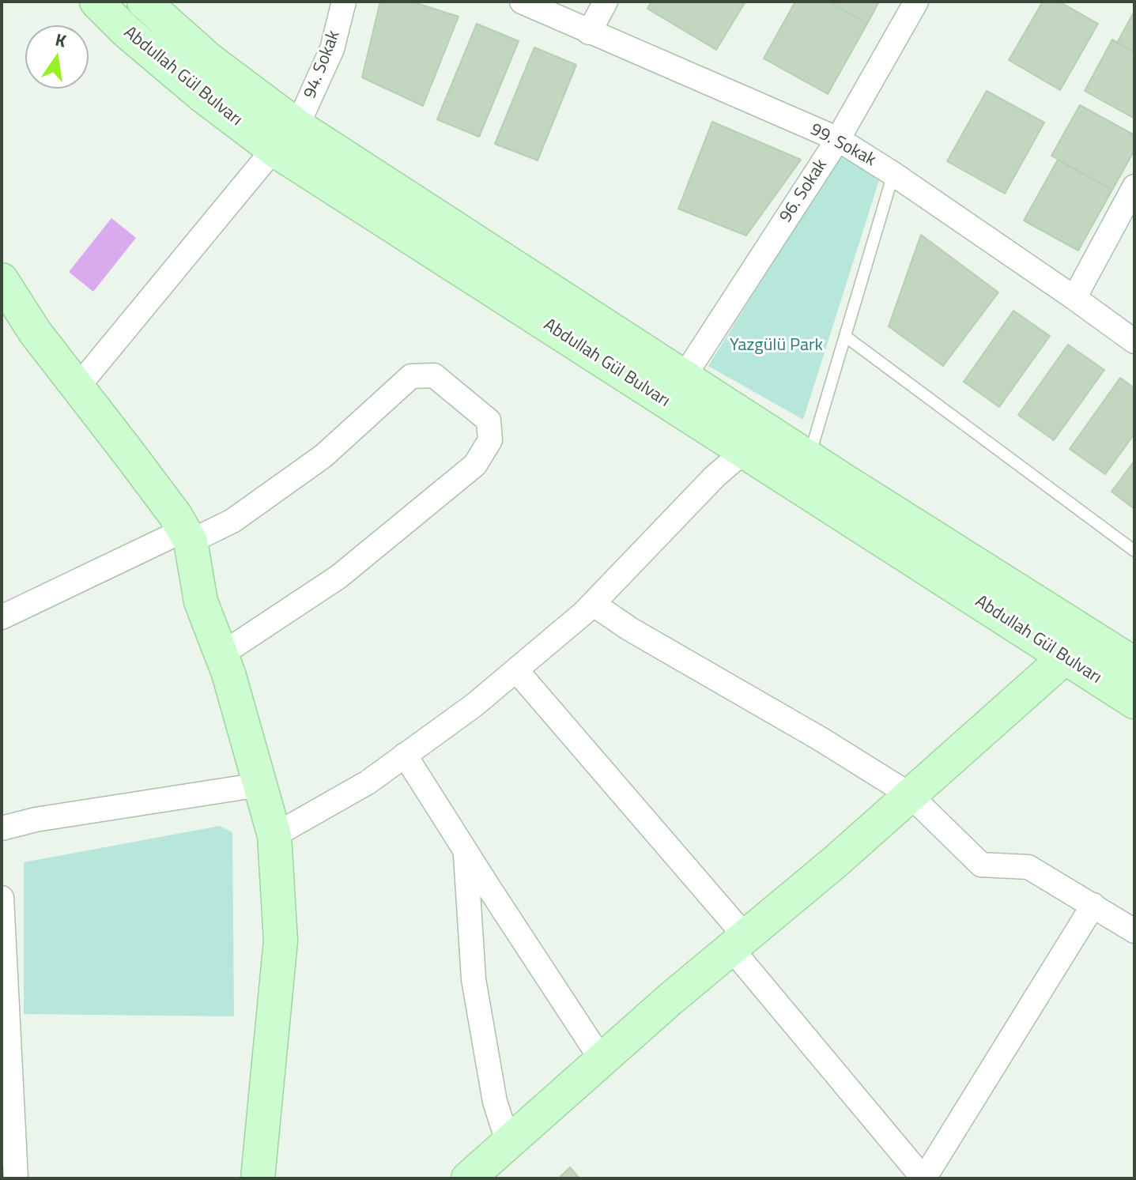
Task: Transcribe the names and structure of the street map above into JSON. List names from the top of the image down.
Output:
{
  "streets": {
    "main road": ["Abdullah Gül Bulvarı"],
    "street": ["94. Sokak", "99. Sokak", "96. Sokak"]
  },
  "crossings": [
    ["94. Sokak", "Abdullah Gül Bulvarı"],
    ["Abdullah Gül Bulvarı", "96. Sokak"],
    ["99. Sokak", "96. Sokak"]
  ],
  "parks": ["Yazgülü Park"],
  "north": "top"
}
